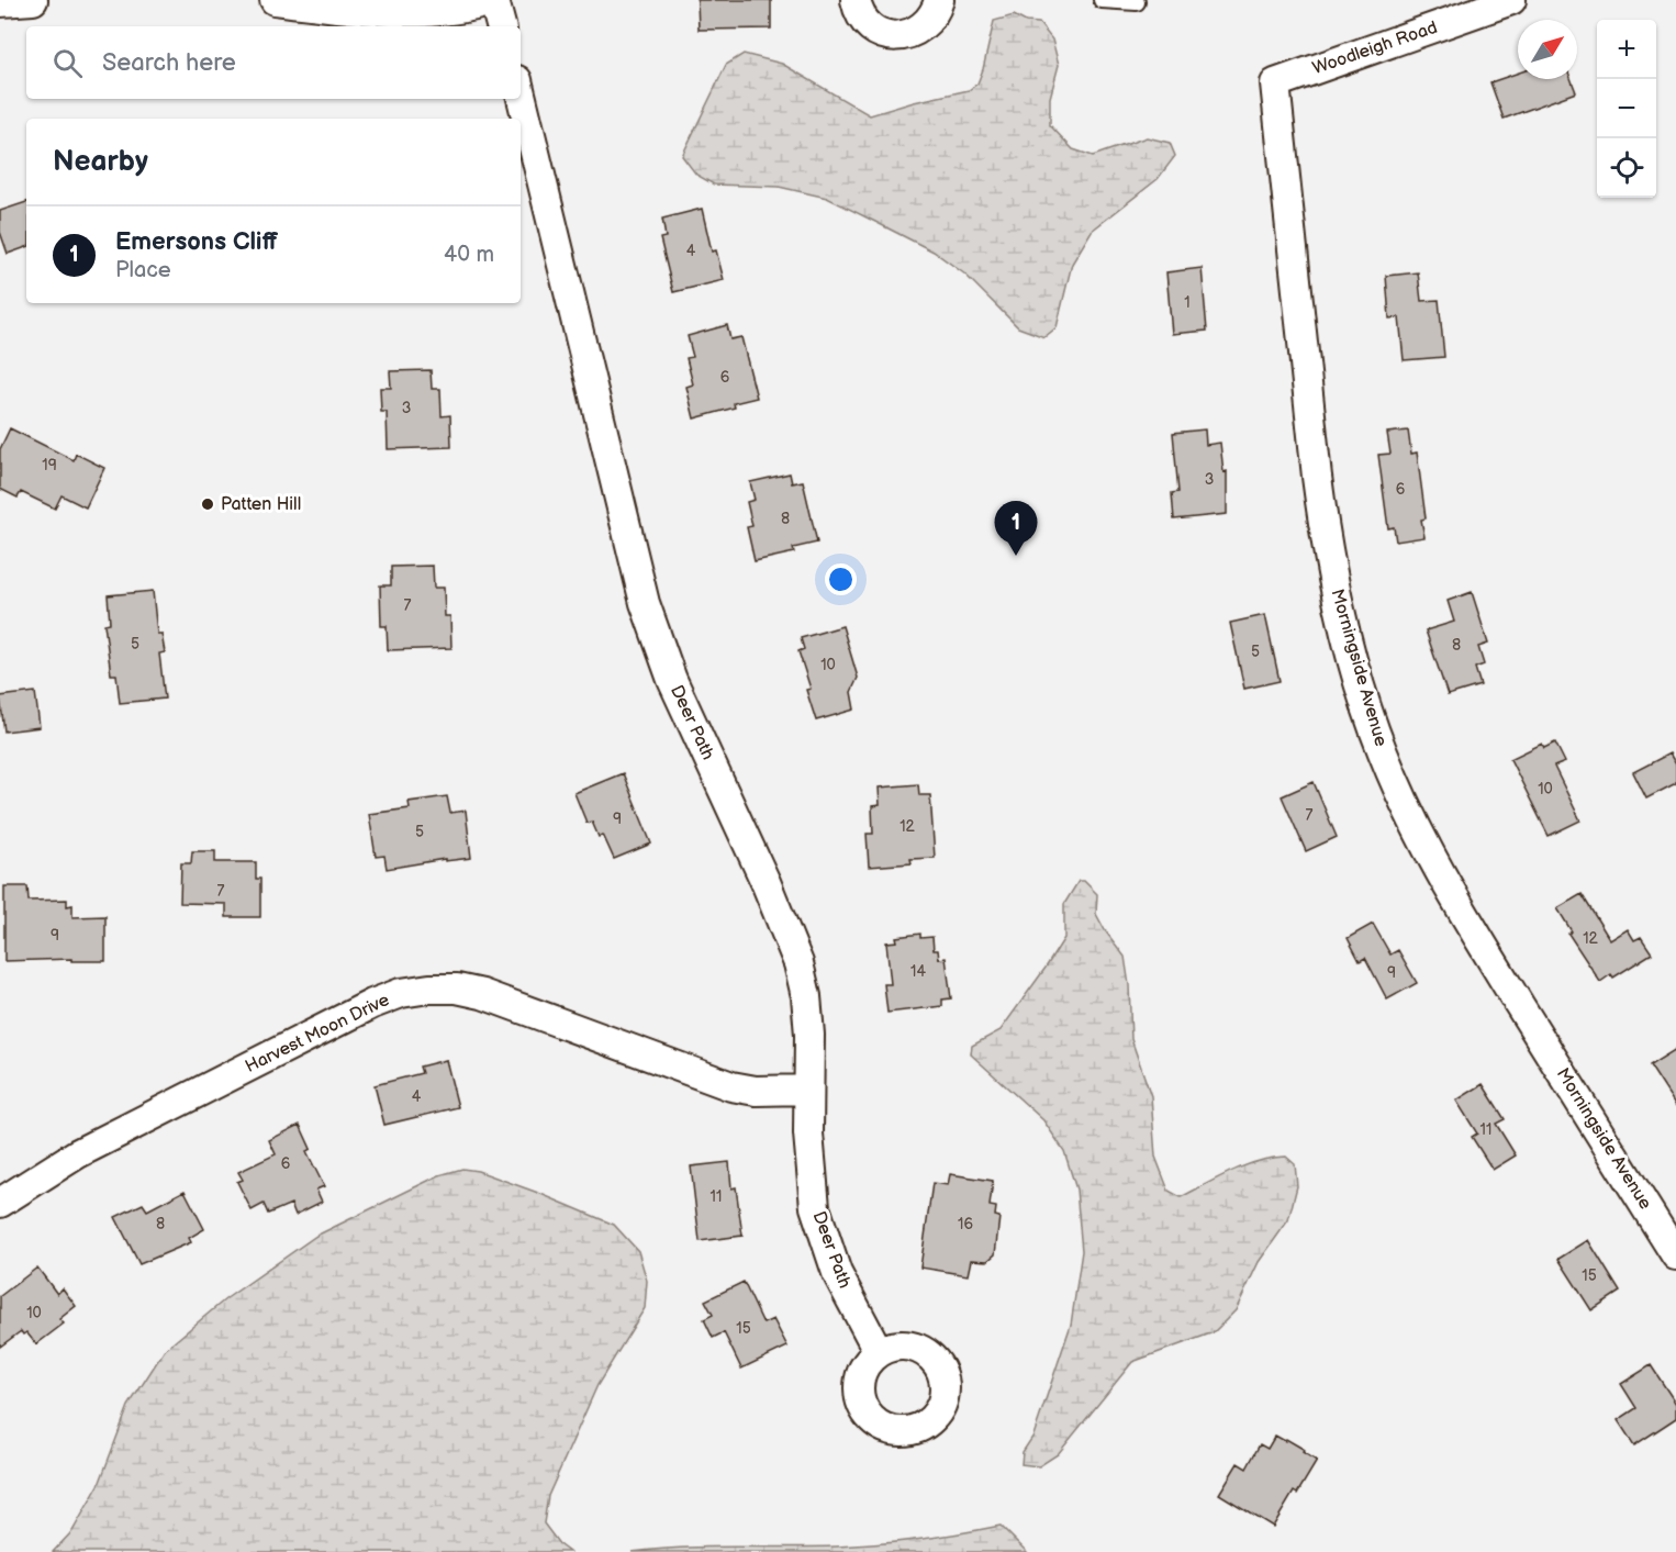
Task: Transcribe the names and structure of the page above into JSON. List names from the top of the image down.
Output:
{
  "streets": {
    "street": [
      "Woodleigh Road",
      "Morningside Avenue",
      "Deer Path",
      "Harvest Moon Drive"
    ]
  },
  "crossings": [
    ["Woodleigh Road", "Morningside Avenue"],
    ["Deer Path", "Harvest Moon Drive"]
  ],
  "places": ["Patten Hill"],
  "house_numbers": [
    "4",
    "1",
    "6",
    "3",
    "19",
    "3",
    "6",
    "8",
    "7",
    "5",
    "8",
    "5",
    "10",
    "10",
    "7",
    "9",
    "12",
    "5",
    "7",
    "9",
    "12",
    "14",
    "9",
    "4",
    "11",
    "6",
    "11",
    "8",
    "16",
    "15",
    "10",
    "15"
  ],
  "north": "top right",
  "page": {
    "map_buttons": ["+", "−"],
    "search": "Search here",
    "heading": "Nearby",
    "list": [
      {
        "mark": "1",
        "name": "Emersons Cliff",
        "note": "Place",
        "value": "40 m"
      }
    ],
    "pins": "1"
  }
}
